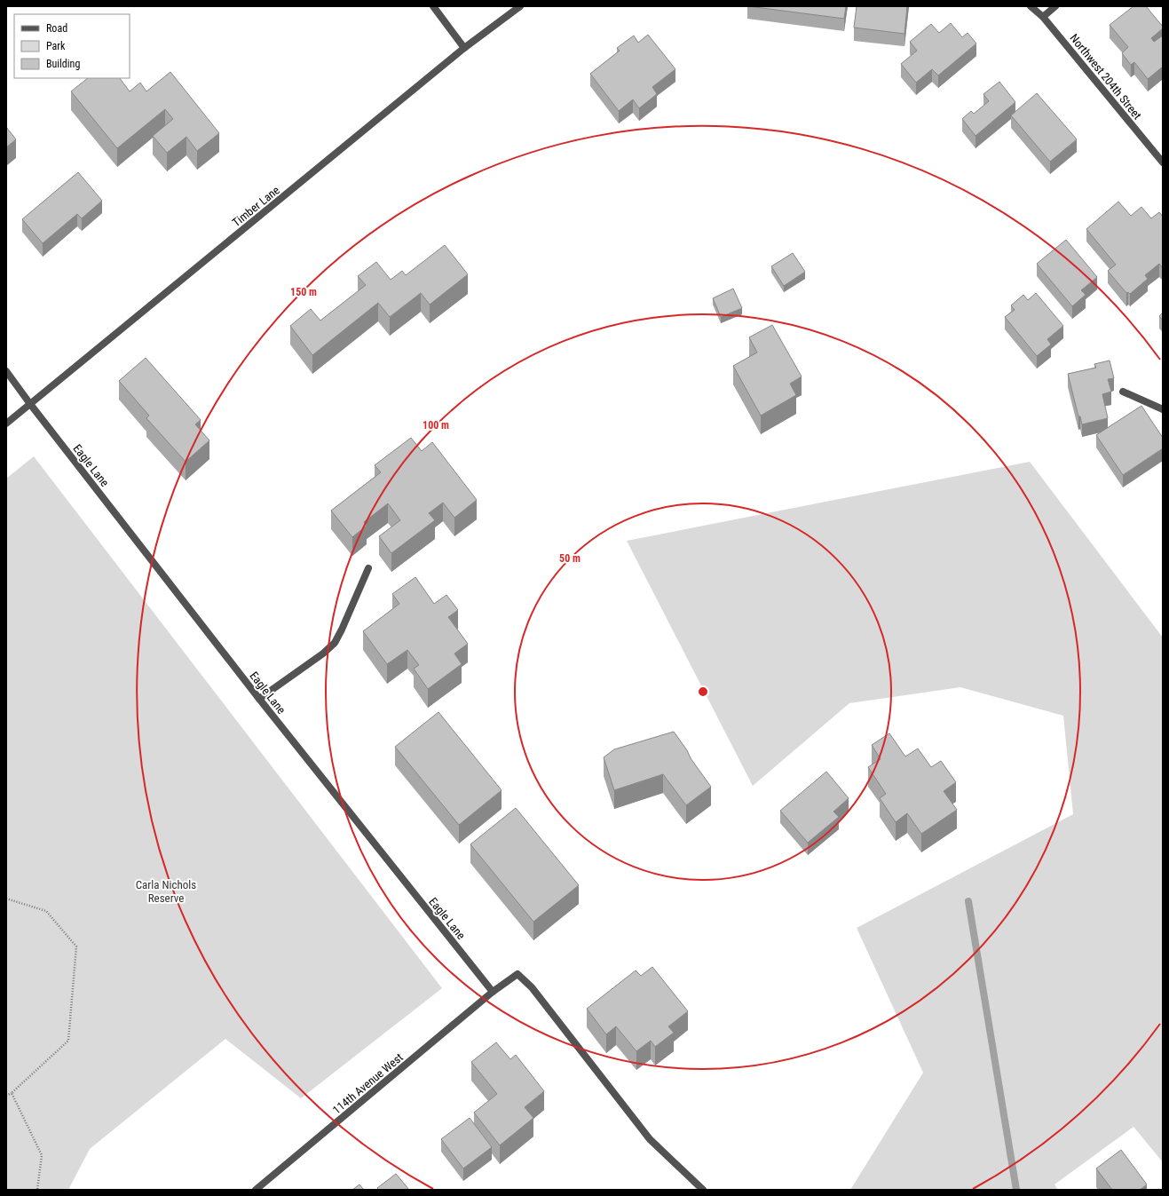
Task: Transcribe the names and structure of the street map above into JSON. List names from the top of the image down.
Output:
{
  "streets": {
    "street": [
      "Northwest 204th Street",
      "Timber Lane",
      "Eagle Lane",
      "114th Avenue West"
    ]
  },
  "crossings": [
    ["Timber Lane", "Eagle Lane"],
    ["Eagle Lane", "114th Avenue West"]
  ],
  "parks": ["Carla Nichols Reserve"],
  "legend": ["Road", "Park", "Building"],
  "rings": ["150 m", "100 m", "50 m"]
}
